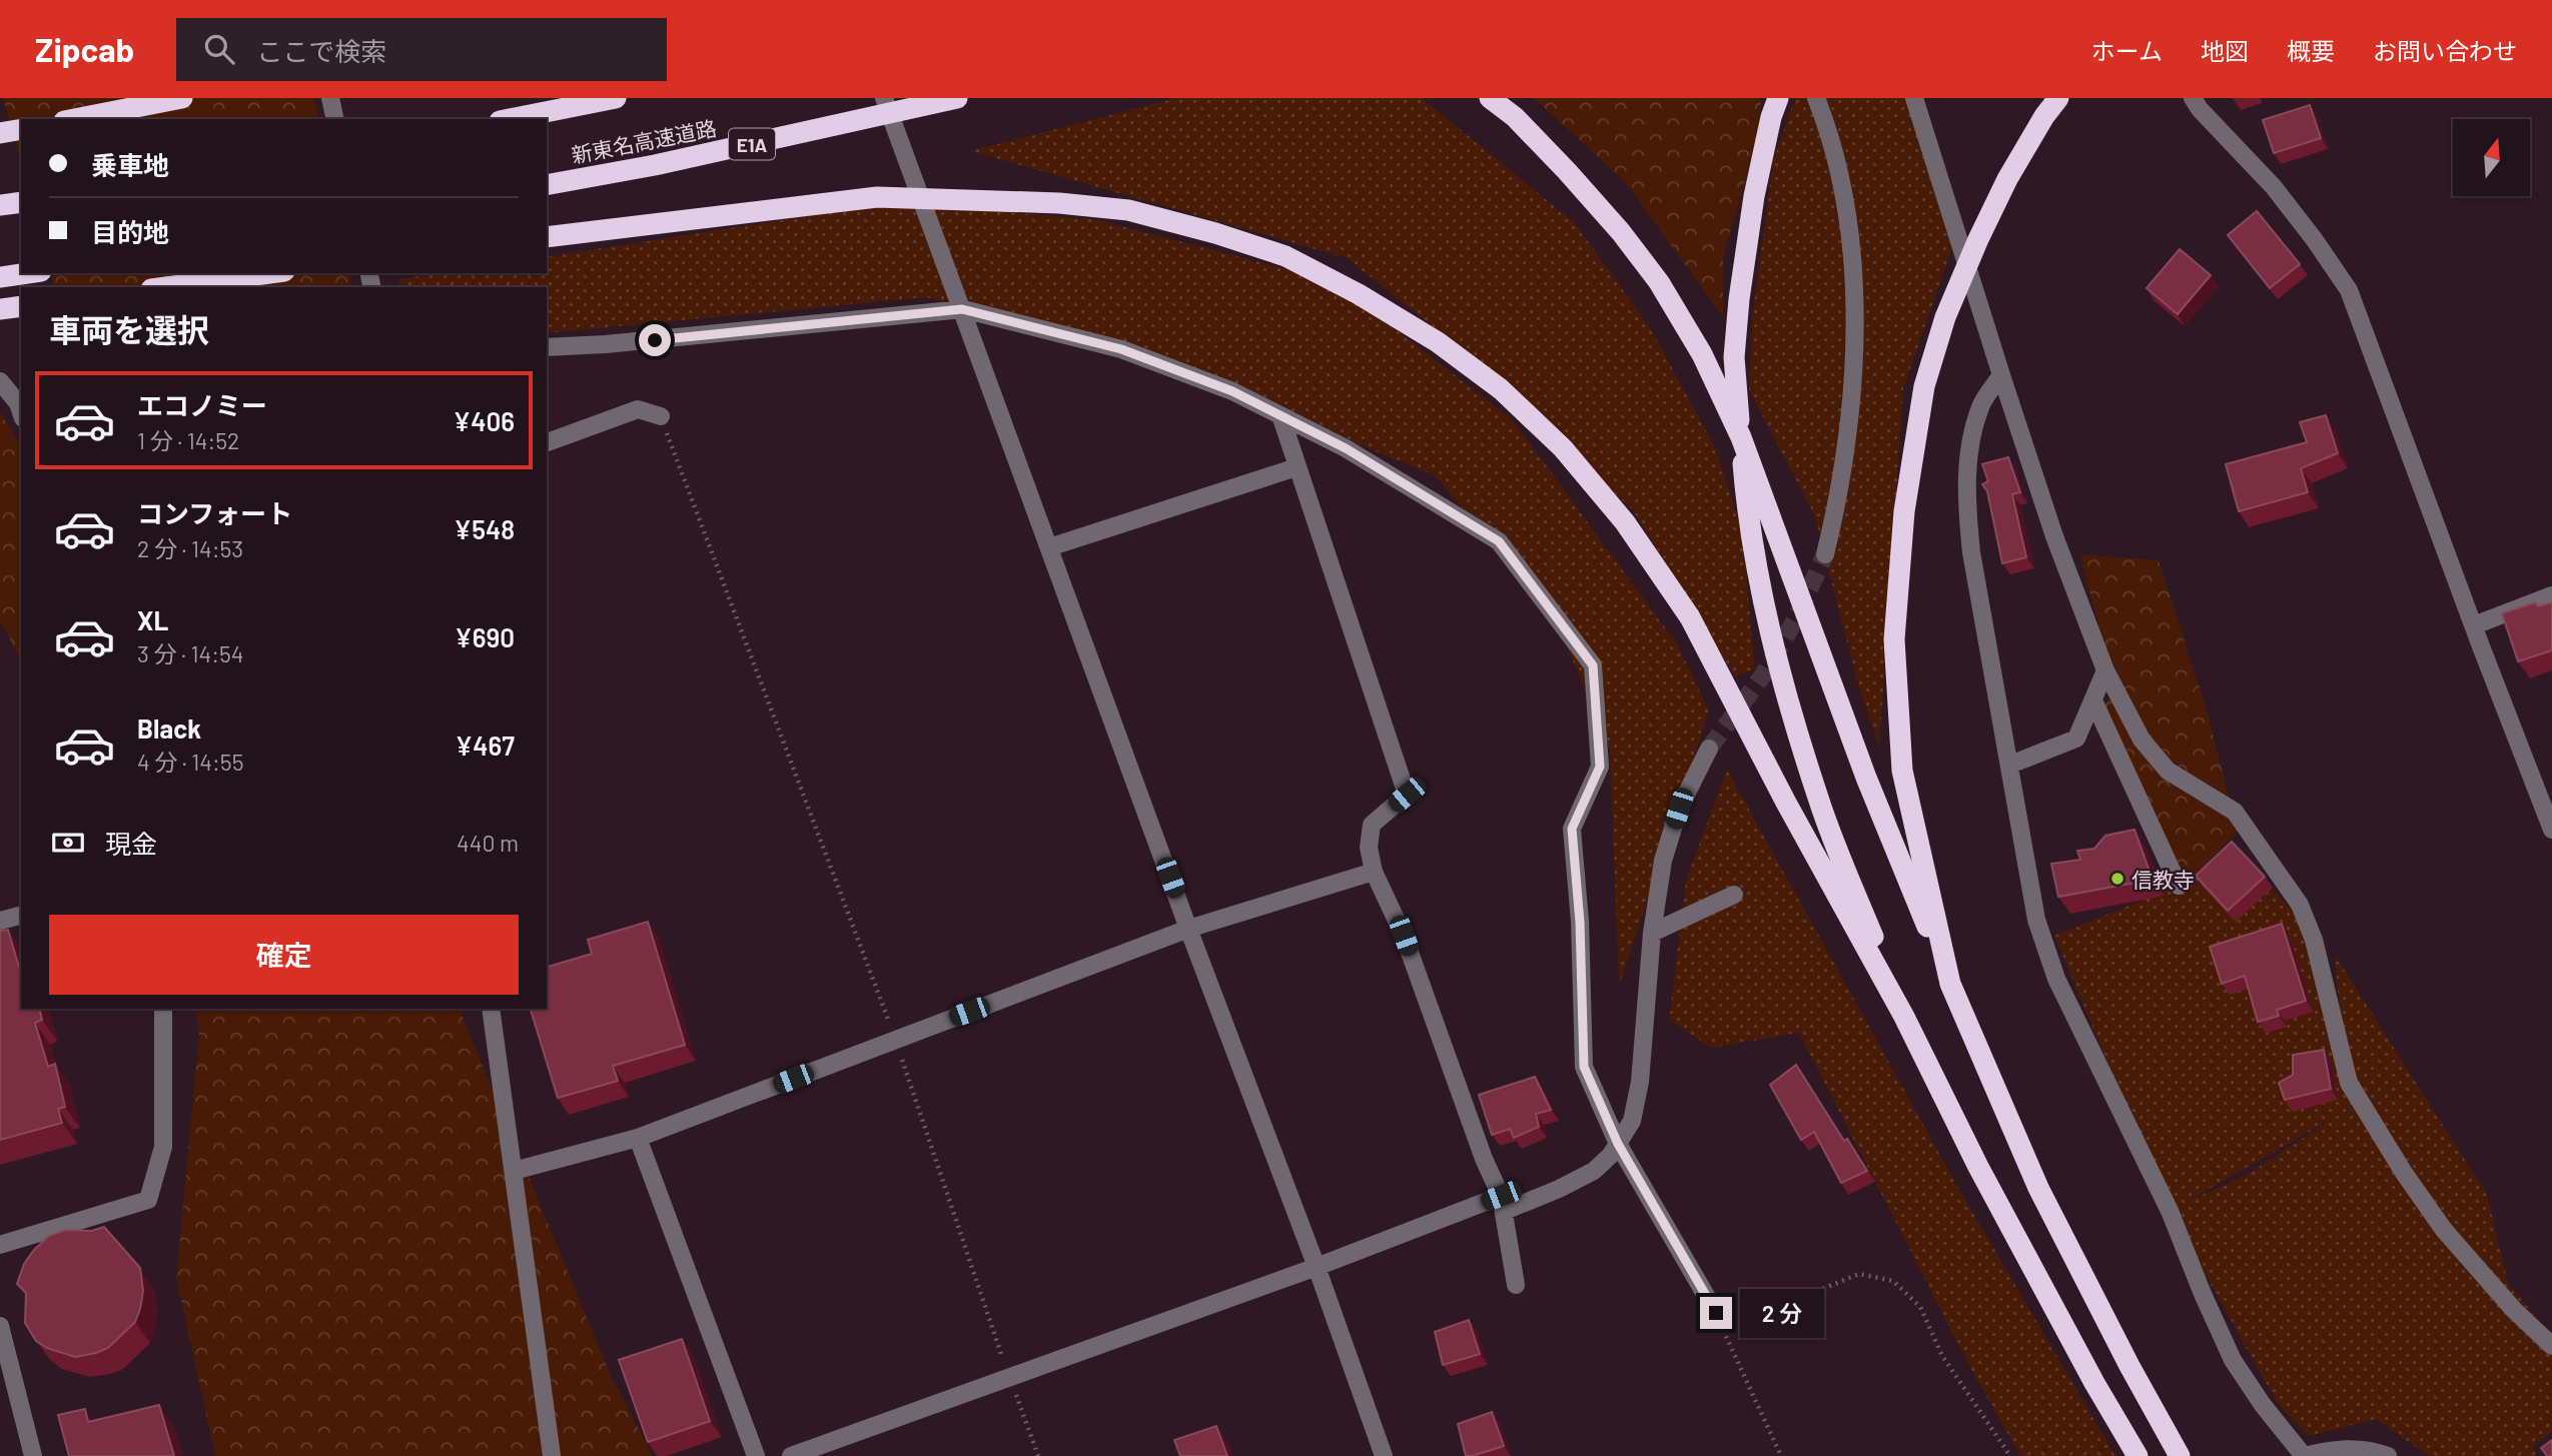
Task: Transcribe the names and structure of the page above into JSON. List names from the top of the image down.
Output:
{
  "streets": {
    "highway": ["新東名高速道路", "E1A"]
  },
  "places": ["信教寺"],
  "north": "top",
  "page": {
    "header": "Zipcab",
    "search": "ここで検索",
    "nav": [
      "ホーム",
      "地図",
      "概要",
      "お問い合わせ"
    ],
    "banner": ["乗車地", "目的地"],
    "heading": "車両を選択",
    "list": [
      {
        "name": "エコノミー",
        "note": "1 分 · 14:52",
        "value": "¥406"
      },
      {
        "name": "コンフォート",
        "note": "2 分 · 14:53",
        "value": "¥548"
      },
      {
        "name": "XL",
        "note": "3 分 · 14:54",
        "value": "¥690"
      },
      {
        "name": "Black",
        "note": "4 分 · 14:55",
        "value": "¥467"
      }
    ],
    "pay": ["現金", "440 m"],
    "buttons": "確定",
    "bubble": "2 分"
  }
}
